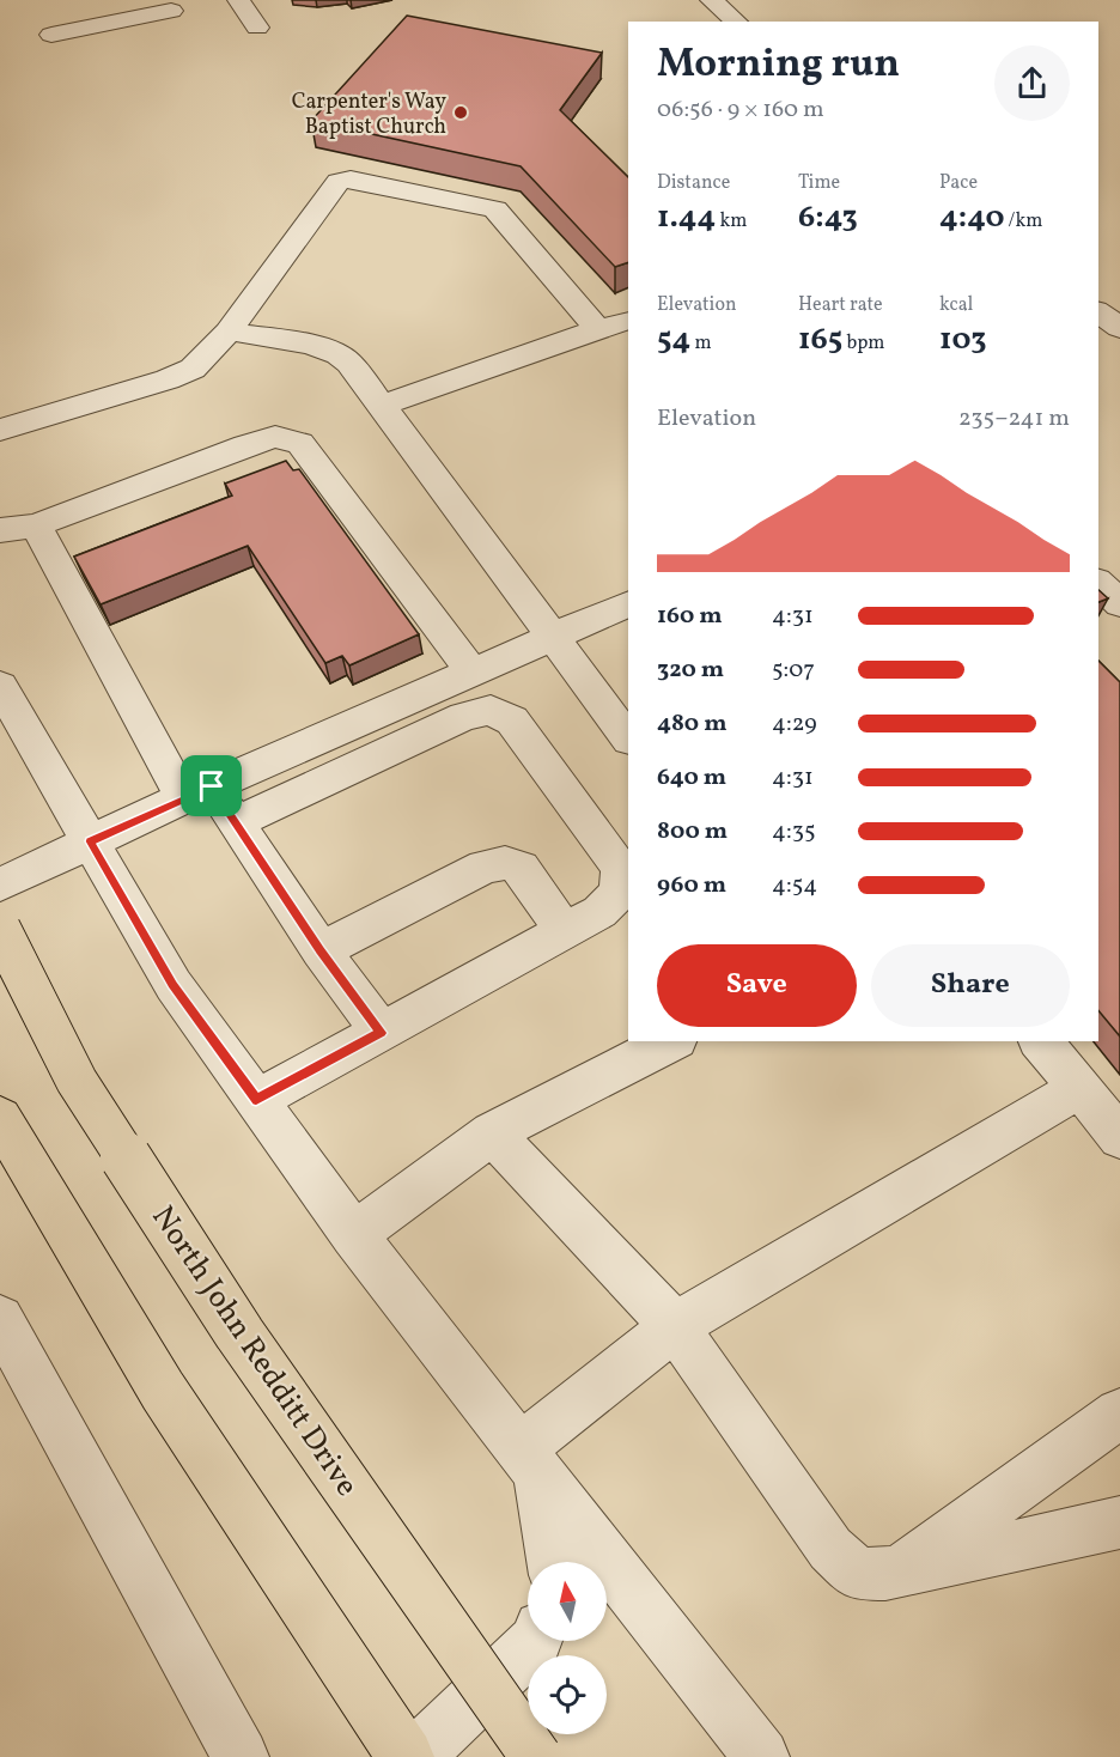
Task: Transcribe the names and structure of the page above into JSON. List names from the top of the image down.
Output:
{
  "streets": {
    "highway": ["North John Redditt Drive"]
  },
  "places": ["Carpenter's Way Baptist Church"],
  "north": "top",
  "page": {
    "heading": ["Morning run", "06:56 · 9 × 160 m"],
    "stats": [
      ["Distance", "1.44 km"],
      ["Time", "6:43"],
      ["Pace", "4:40 /km"],
      ["Elevation", "54 m"],
      ["Heart rate", "165 bpm"],
      ["kcal", "103"]
    ],
    "chart": ["Elevation", "235–241 m"],
    "list": [
      {
        "name": "160 m",
        "note": "4:31"
      },
      {
        "name": "320 m",
        "note": "5:07"
      },
      {
        "name": "480 m",
        "note": "4:29"
      },
      {
        "name": "640 m",
        "note": "4:31"
      },
      {
        "name": "800 m",
        "note": "4:35"
      },
      {
        "name": "960 m",
        "note": "4:54"
      }
    ],
    "buttons": ["Save", "Share"]
  }
}
